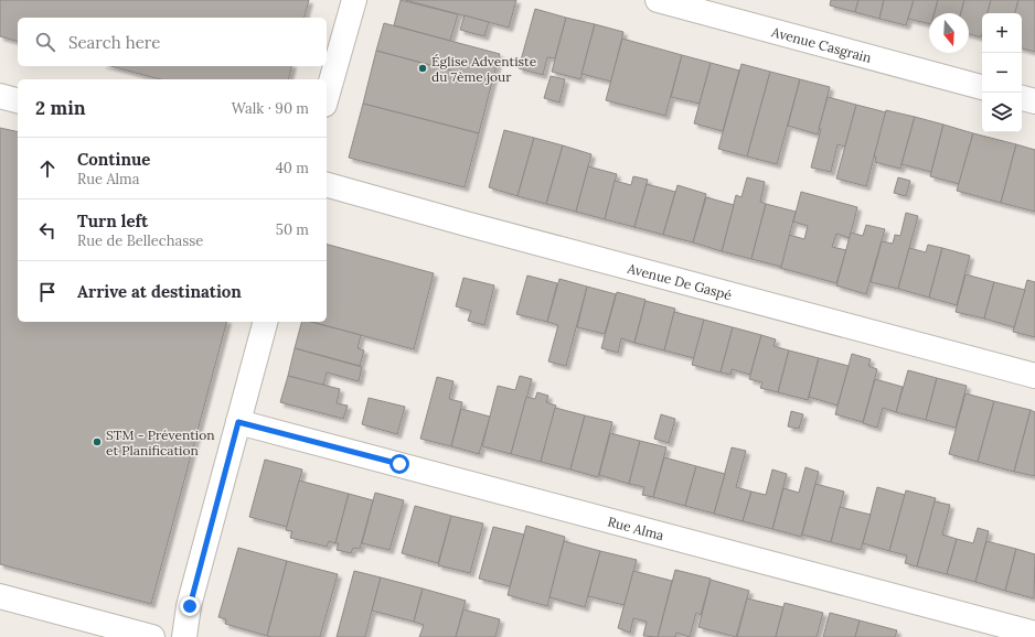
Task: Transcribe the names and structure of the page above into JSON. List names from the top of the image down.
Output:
{
  "streets": {
    "street": ["Avenue Casgrain", "Avenue De Gaspé", "Rue Alma"]
  },
  "places": ["Église Adventiste du 7ème jour", "STM - Prévention et Planification"],
  "north": "bottom",
  "page": {
    "map_buttons": ["+", "−"],
    "search": "Search here",
    "heading": ["2 min", "Walk · 90 m"],
    "list": [
      ["Continue", "Rue Alma", "40 m"],
      ["Turn left", "Rue de Bellechasse", "50 m"],
      "Arrive at destination"
    ]
  }
}
